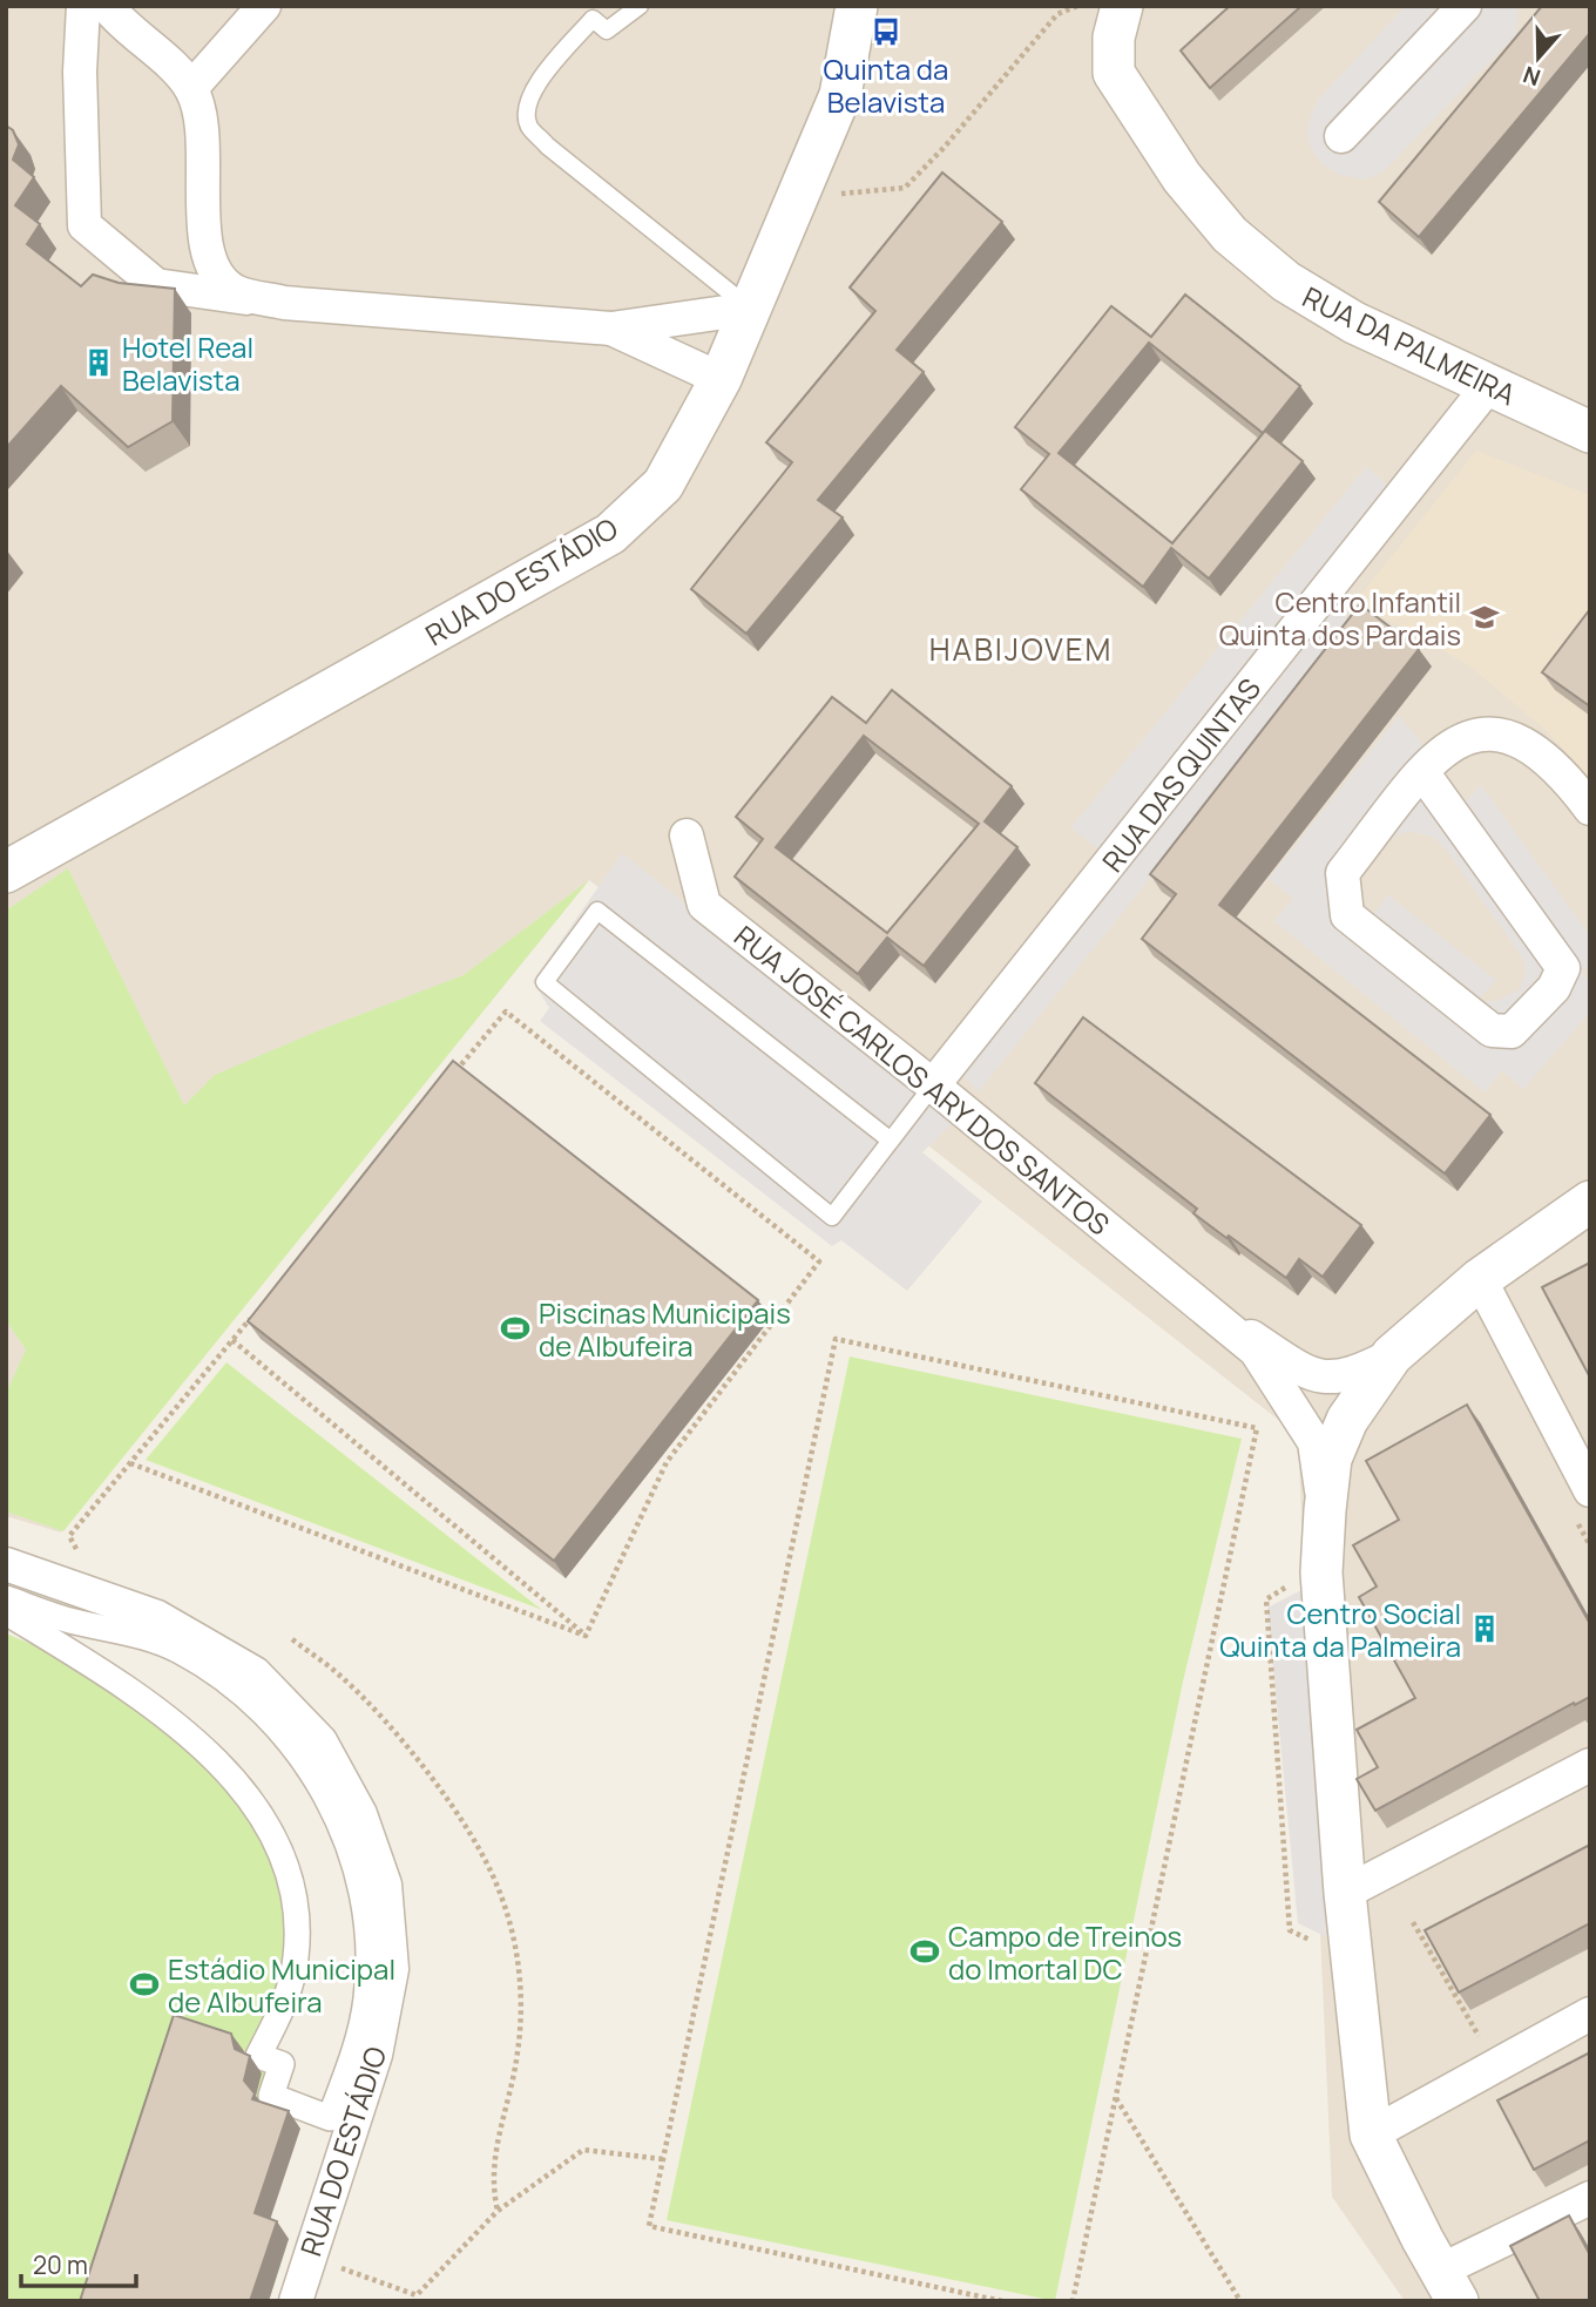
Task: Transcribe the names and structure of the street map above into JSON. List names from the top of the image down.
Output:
{
  "streets": {
    "street": [
      "RUA DA PALMEIRA",
      "RUA DO ESTÁDIO",
      "RUA DAS QUINTAS",
      "RUA JOSÉ CARLOS ARY DOS SANTOS"
    ]
  },
  "crossings": [
    ["RUA DA PALMEIRA", "RUA DAS QUINTAS"],
    ["RUA DAS QUINTAS", "RUA JOSÉ CARLOS ARY DOS SANTOS"]
  ],
  "districts": ["HABIJOVEM"],
  "places": {
    "bus stop": ["Quinta da Belavista"],
    "building": ["Hotel Real Belavista", "Centro Social Quinta da Palmeira"],
    "school or university": ["Centro Infantil Quinta dos Pardais"],
    "sports": ["Piscinas Municipais de Albufeira", "Campo de Treinos do Imortal DC", "Estádio Municipal de Albufeira"]
  },
  "scale_bar": "20 m",
  "north": "bottom"
}
